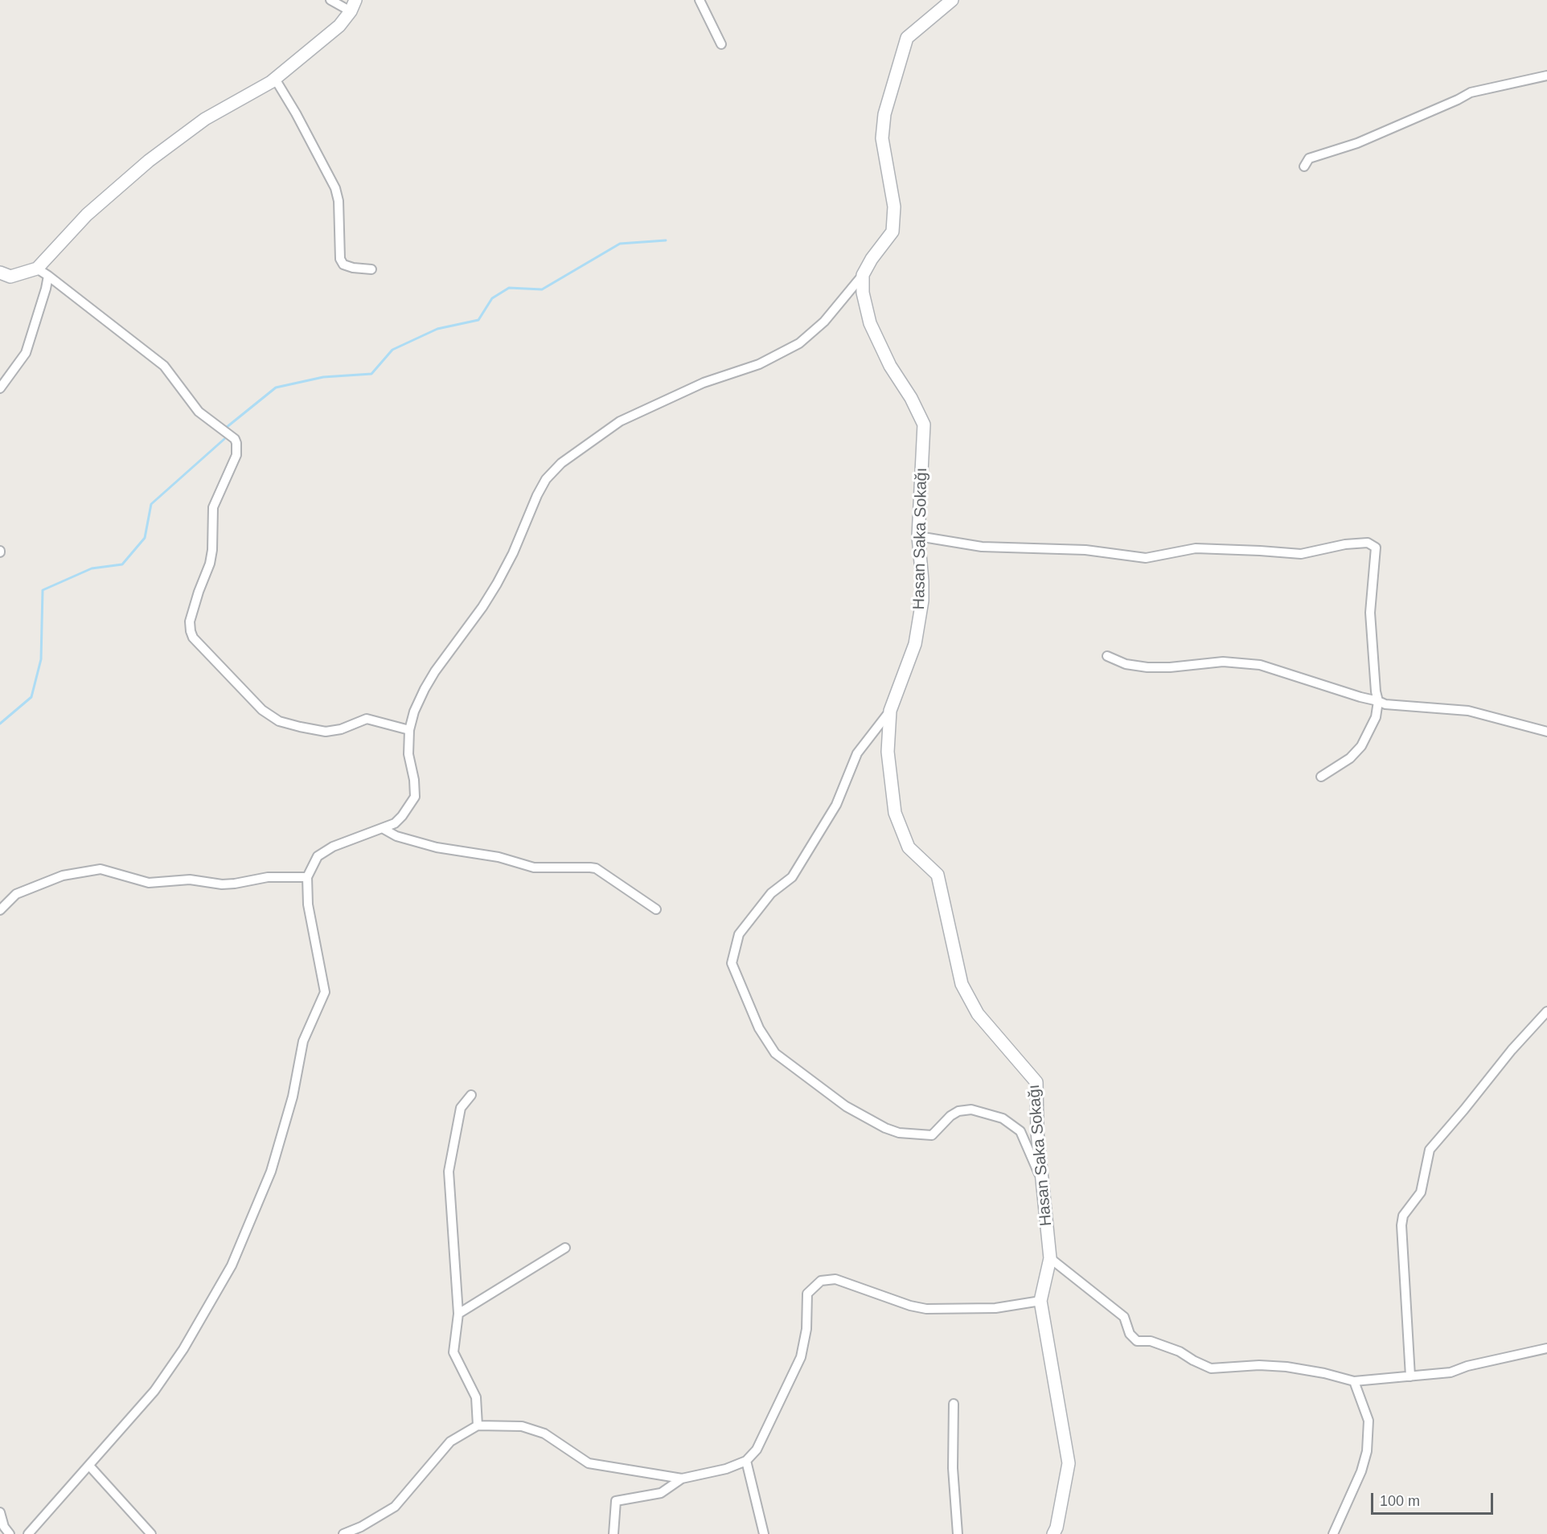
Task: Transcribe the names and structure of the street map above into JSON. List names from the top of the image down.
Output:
{
  "streets": {
    "street": ["Hasan Saka Sokağı"]
  },
  "scale_bar": "100 m"
}
